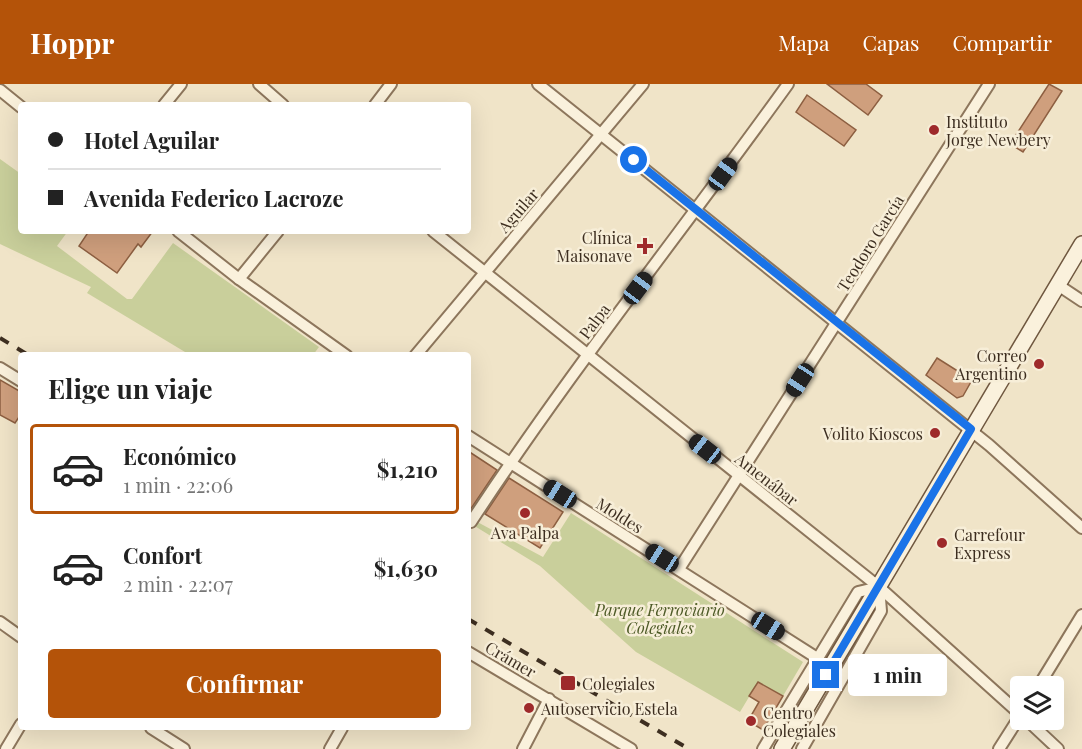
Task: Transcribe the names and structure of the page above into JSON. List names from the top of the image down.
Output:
{
  "streets": {
    "street": [
      "Aguilar",
      "Teodoro García",
      "Palpa",
      "Amenábar",
      "Moldes",
      "Crámer"
    ]
  },
  "crossings": [
    ["Aguilar", "Amenábar"],
    ["Teodoro García", "Amenábar"],
    ["Teodoro García", "Moldes"],
    ["Palpa", "Amenábar"],
    ["Palpa", "Moldes"]
  ],
  "parks": ["Parque Ferroviario Colegiales"],
  "places": {
    "other": [
      "Instituto Jorge Newbery",
      "Correo Argentino",
      "Volito Kioscos",
      "Ava Palpa",
      "Carrefour Express",
      "Autoservicio Estela",
      "Centro Colegiales"
    ],
    "health": ["Clínica Maisonave"],
    "transit": ["Colegiales"]
  },
  "page": {
    "header": "Hoppr",
    "nav": ["Mapa", "Capas", "Compartir"],
    "banner": ["Hotel Aguilar", "Avenida Federico Lacroze"],
    "heading": "Elige un viaje",
    "list": [
      {
        "name": "Económico",
        "note": "1 min · 22:06",
        "value": "$1,210"
      },
      {
        "name": "Confort",
        "note": "2 min · 22:07",
        "value": "$1,630"
      }
    ],
    "buttons": "Confirmar",
    "bubble": "1 min"
  }
}
